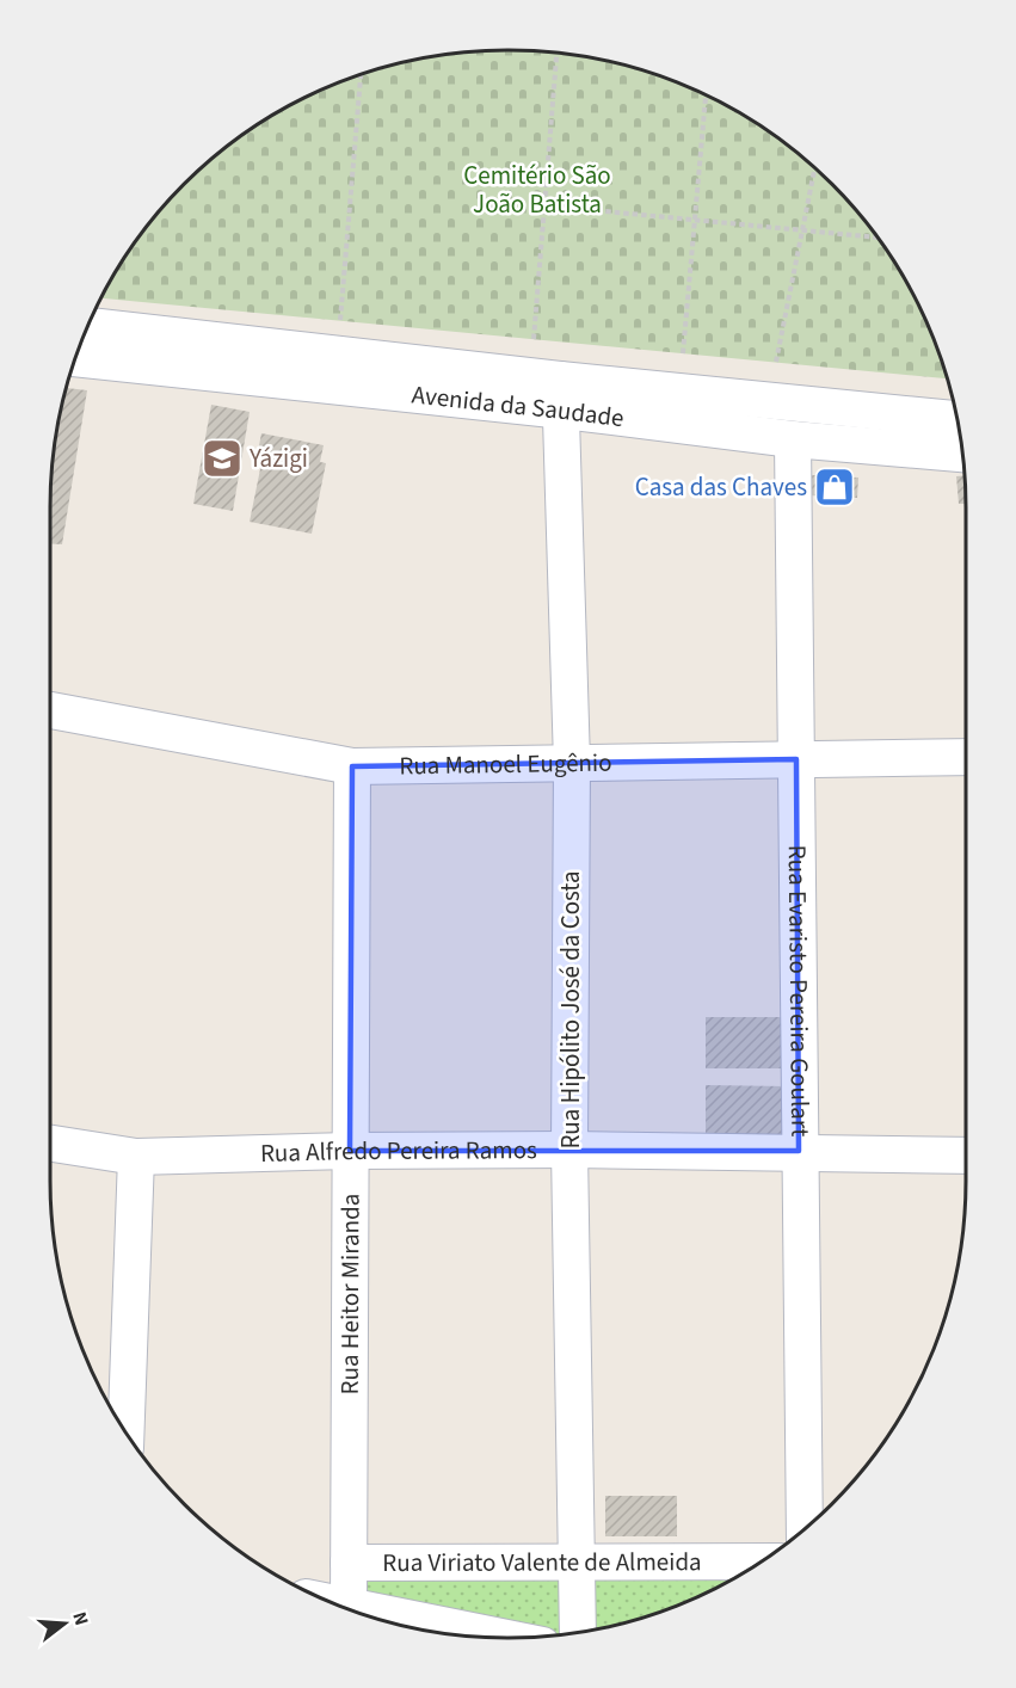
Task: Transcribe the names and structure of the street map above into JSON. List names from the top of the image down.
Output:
{
  "streets": {
    "street": [
      "Avenida da Saudade",
      "Rua Manoel Eugênio",
      "Rua Evaristo Pereira Goulart",
      "Rua Hipólito José da Costa",
      "Rua Alfredo Pereira Ramos",
      "Rua Heitor Miranda",
      "Rua Viriato Valente de Almeida"
    ]
  },
  "crossings": [
    ["Avenida da Saudade", "Rua Evaristo Pereira Goulart"],
    ["Avenida da Saudade", "Rua Hipólito José da Costa"],
    ["Rua Manoel Eugênio", "Rua Evaristo Pereira Goulart"],
    ["Rua Manoel Eugênio", "Rua Hipólito José da Costa"],
    ["Rua Manoel Eugênio", "Rua Heitor Miranda"],
    ["Rua Evaristo Pereira Goulart", "Rua Alfredo Pereira Ramos"],
    ["Rua Hipólito José da Costa", "Rua Alfredo Pereira Ramos"],
    ["Rua Hipólito José da Costa", "Rua Viriato Valente de Almeida"],
    ["Rua Alfredo Pereira Ramos", "Rua Heitor Miranda"],
    ["Rua Heitor Miranda", "Rua Viriato Valente de Almeida"]
  ],
  "parks": ["Cemitério São João Batista"],
  "places": {
    "school or university": ["Yázigi"],
    "shop": ["Casa das Chaves"]
  },
  "north": "right"
}
